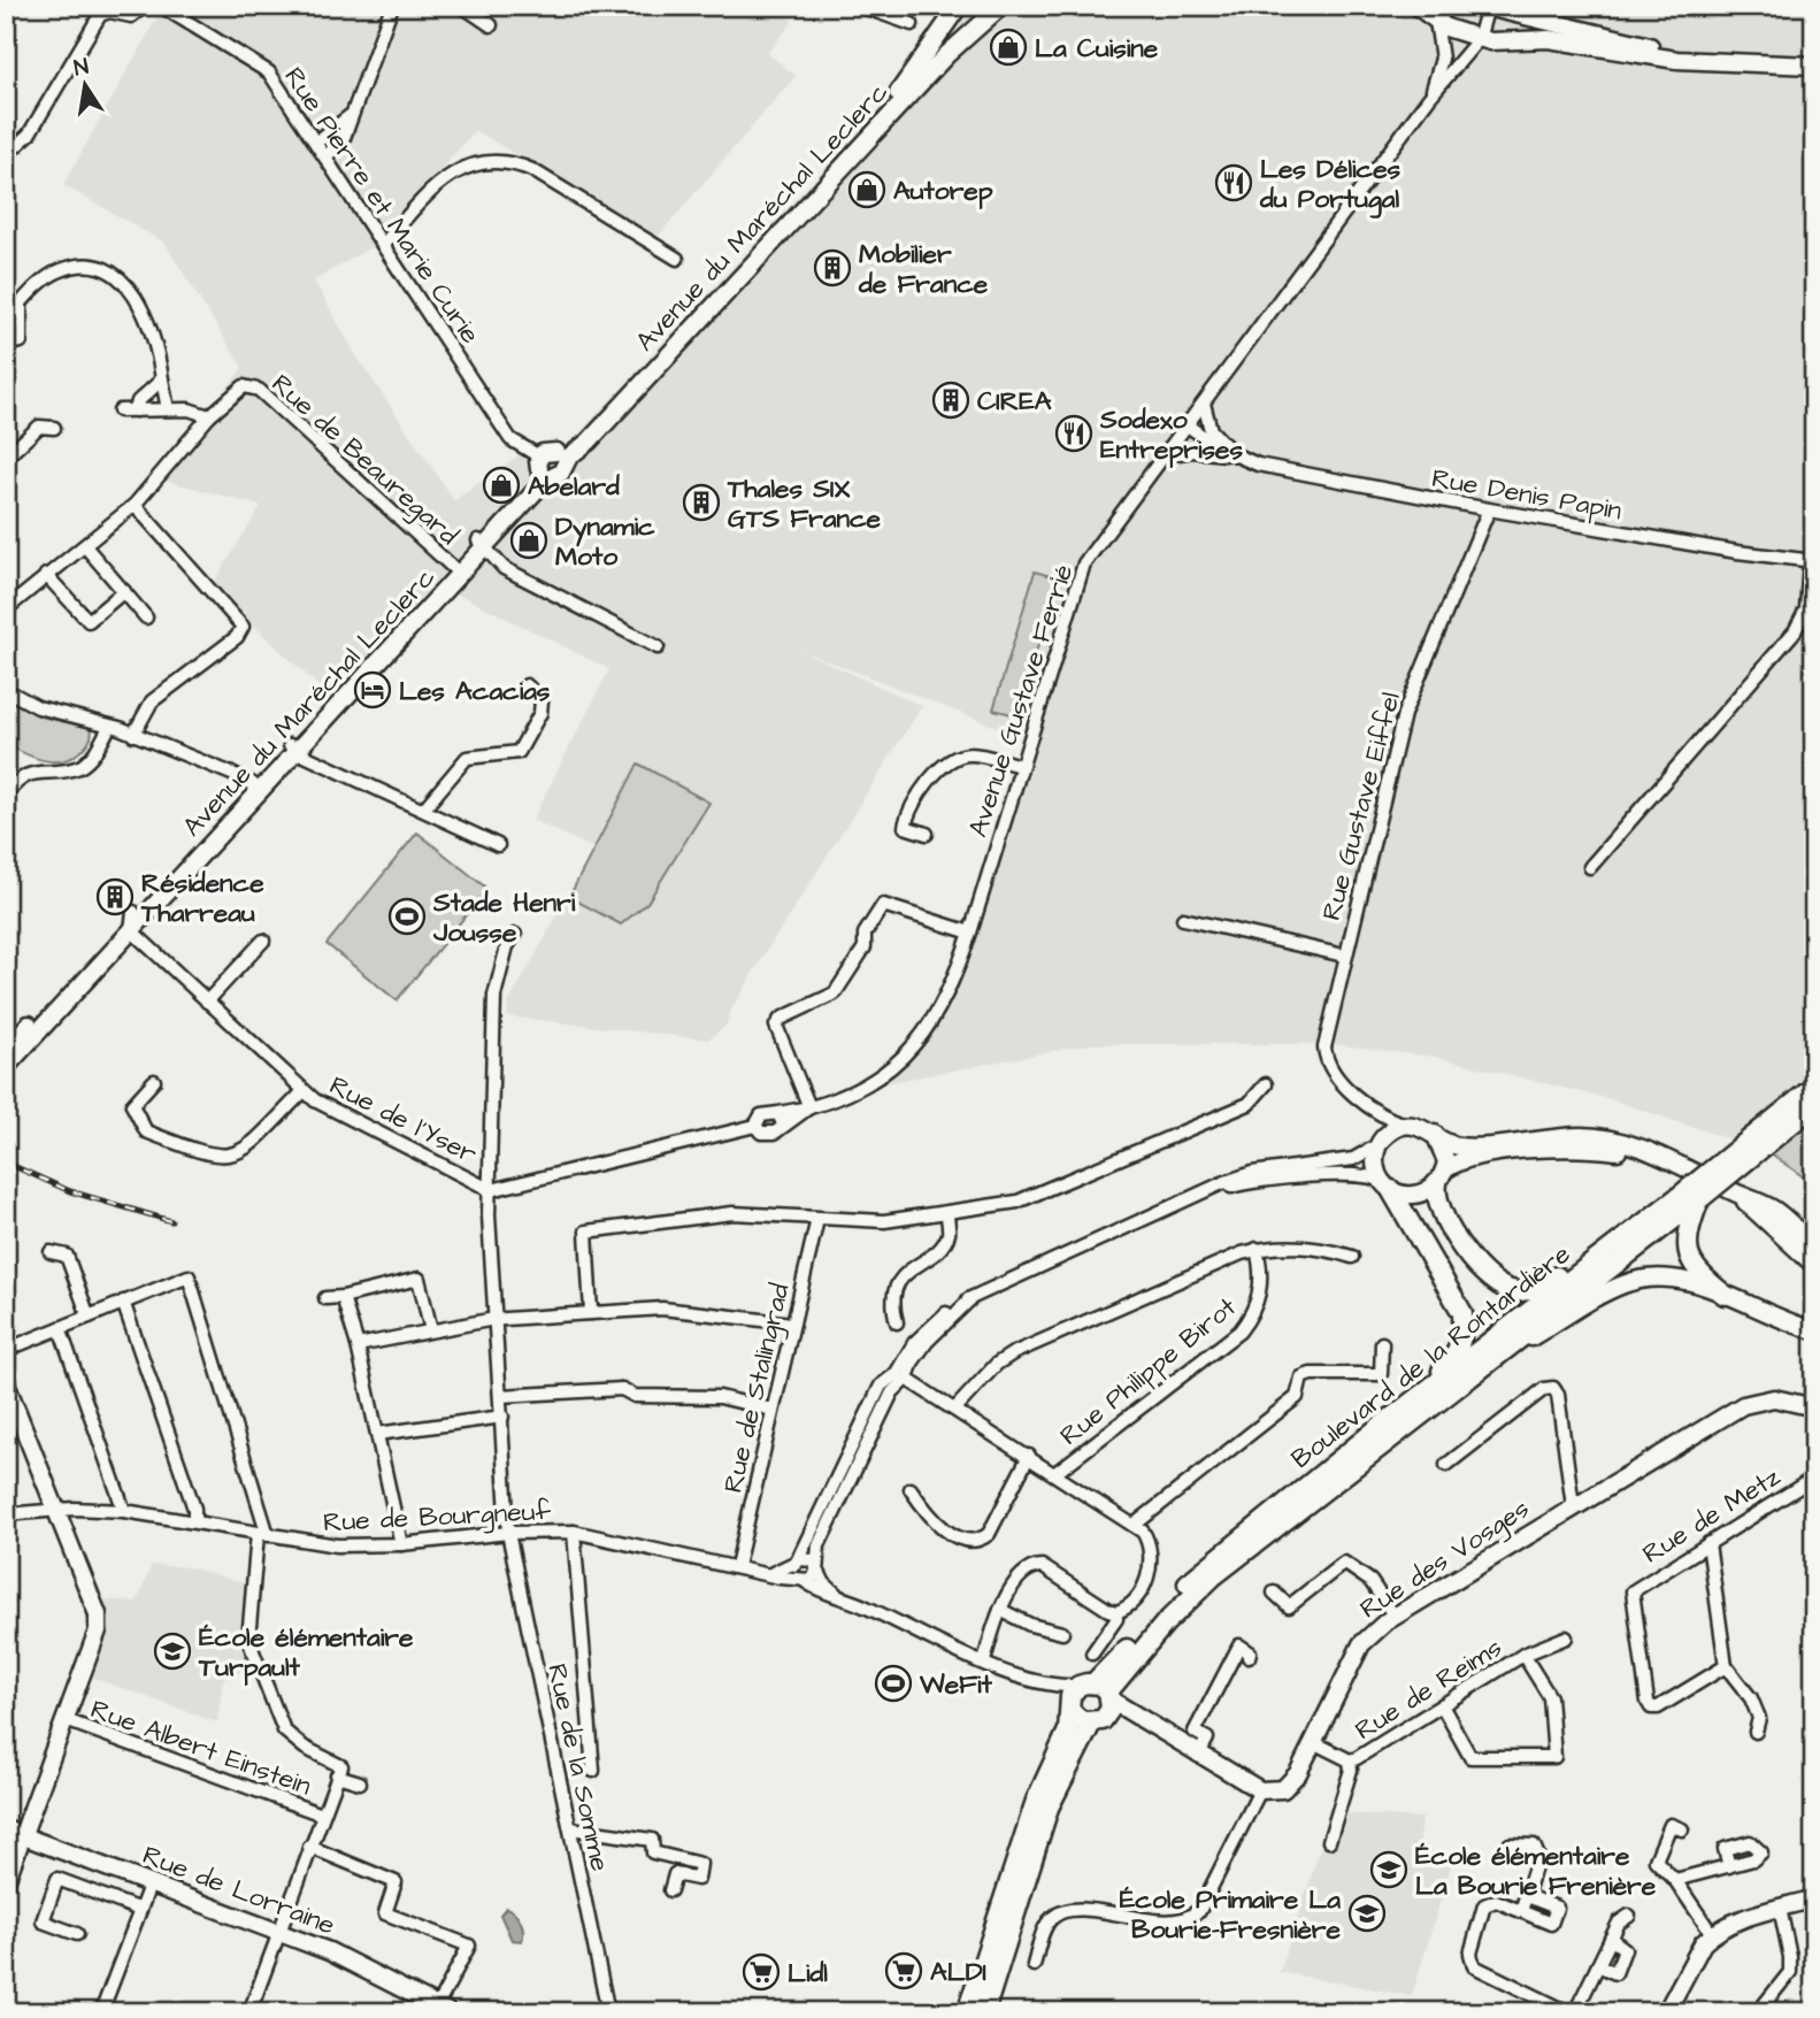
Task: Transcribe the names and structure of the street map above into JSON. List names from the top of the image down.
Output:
{
  "streets": {
    "main road": [
      "Avenue du Maréchal Leclerc",
      "Boulevard de la Rontardière",
      "Rue des Vosges",
      "Rue de Lorraine"
    ],
    "street": [
      "Rue Pierre et Marie Curie",
      "Rue de Beauregard",
      "Rue Denis Papin",
      "Avenue Gustave Ferrié",
      "Rue Gustave Eiffel",
      "Rue de l’Yser",
      "Rue Philippe Birot",
      "Rue de Stalingrad",
      "Rue de Metz",
      "Rue de Bourgneuf",
      "Rue de Reims",
      "Rue Albert Einstein",
      "Rue de la Somme"
    ]
  },
  "crossings": [
    ["Rue Pierre et Marie Curie", "Avenue du Maréchal Leclerc"],
    ["Avenue du Maréchal Leclerc", "Rue de Beauregard"],
    ["Avenue du Maréchal Leclerc", "Rue de l’Yser"],
    ["Rue Denis Papin", "Avenue Gustave Ferrié"],
    ["Rue Denis Papin", "Rue Gustave Eiffel"],
    ["Rue de l’Yser", "Rue de Bourgneuf"],
    ["Rue de l’Yser", "Rue de la Somme"],
    ["Boulevard de la Rontardière", "Rue de Bourgneuf"],
    ["Rue de Stalingrad", "Rue de Bourgneuf"],
    ["Rue de Bourgneuf", "Rue de la Somme"],
    ["Rue des Vosges", "Rue de Reims"]
  ],
  "places": {
    "shop": [
      "La Cuisine",
      "Autorep",
      "Abelard",
      "Dynamic Moto"
    ],
    "restaurant": ["Les Délices du Portugal", "Sodexo Entreprises"],
    "building": [
      "Mobilier de France",
      "CIREA",
      "Thales SIX GTS France",
      "Résidence Tharreau"
    ],
    "hotel": ["Les Acacias"],
    "sports": ["Stade Henri Jousse", "WeFit"],
    "school or university": ["École élémentaire Turpault", "École élémentaire La Bourie Frenière", "École Primaire La Bourie-Fresnière"],
    "supermarket": ["ALDI", "Lidl"]
  },
  "north": "top"
}
